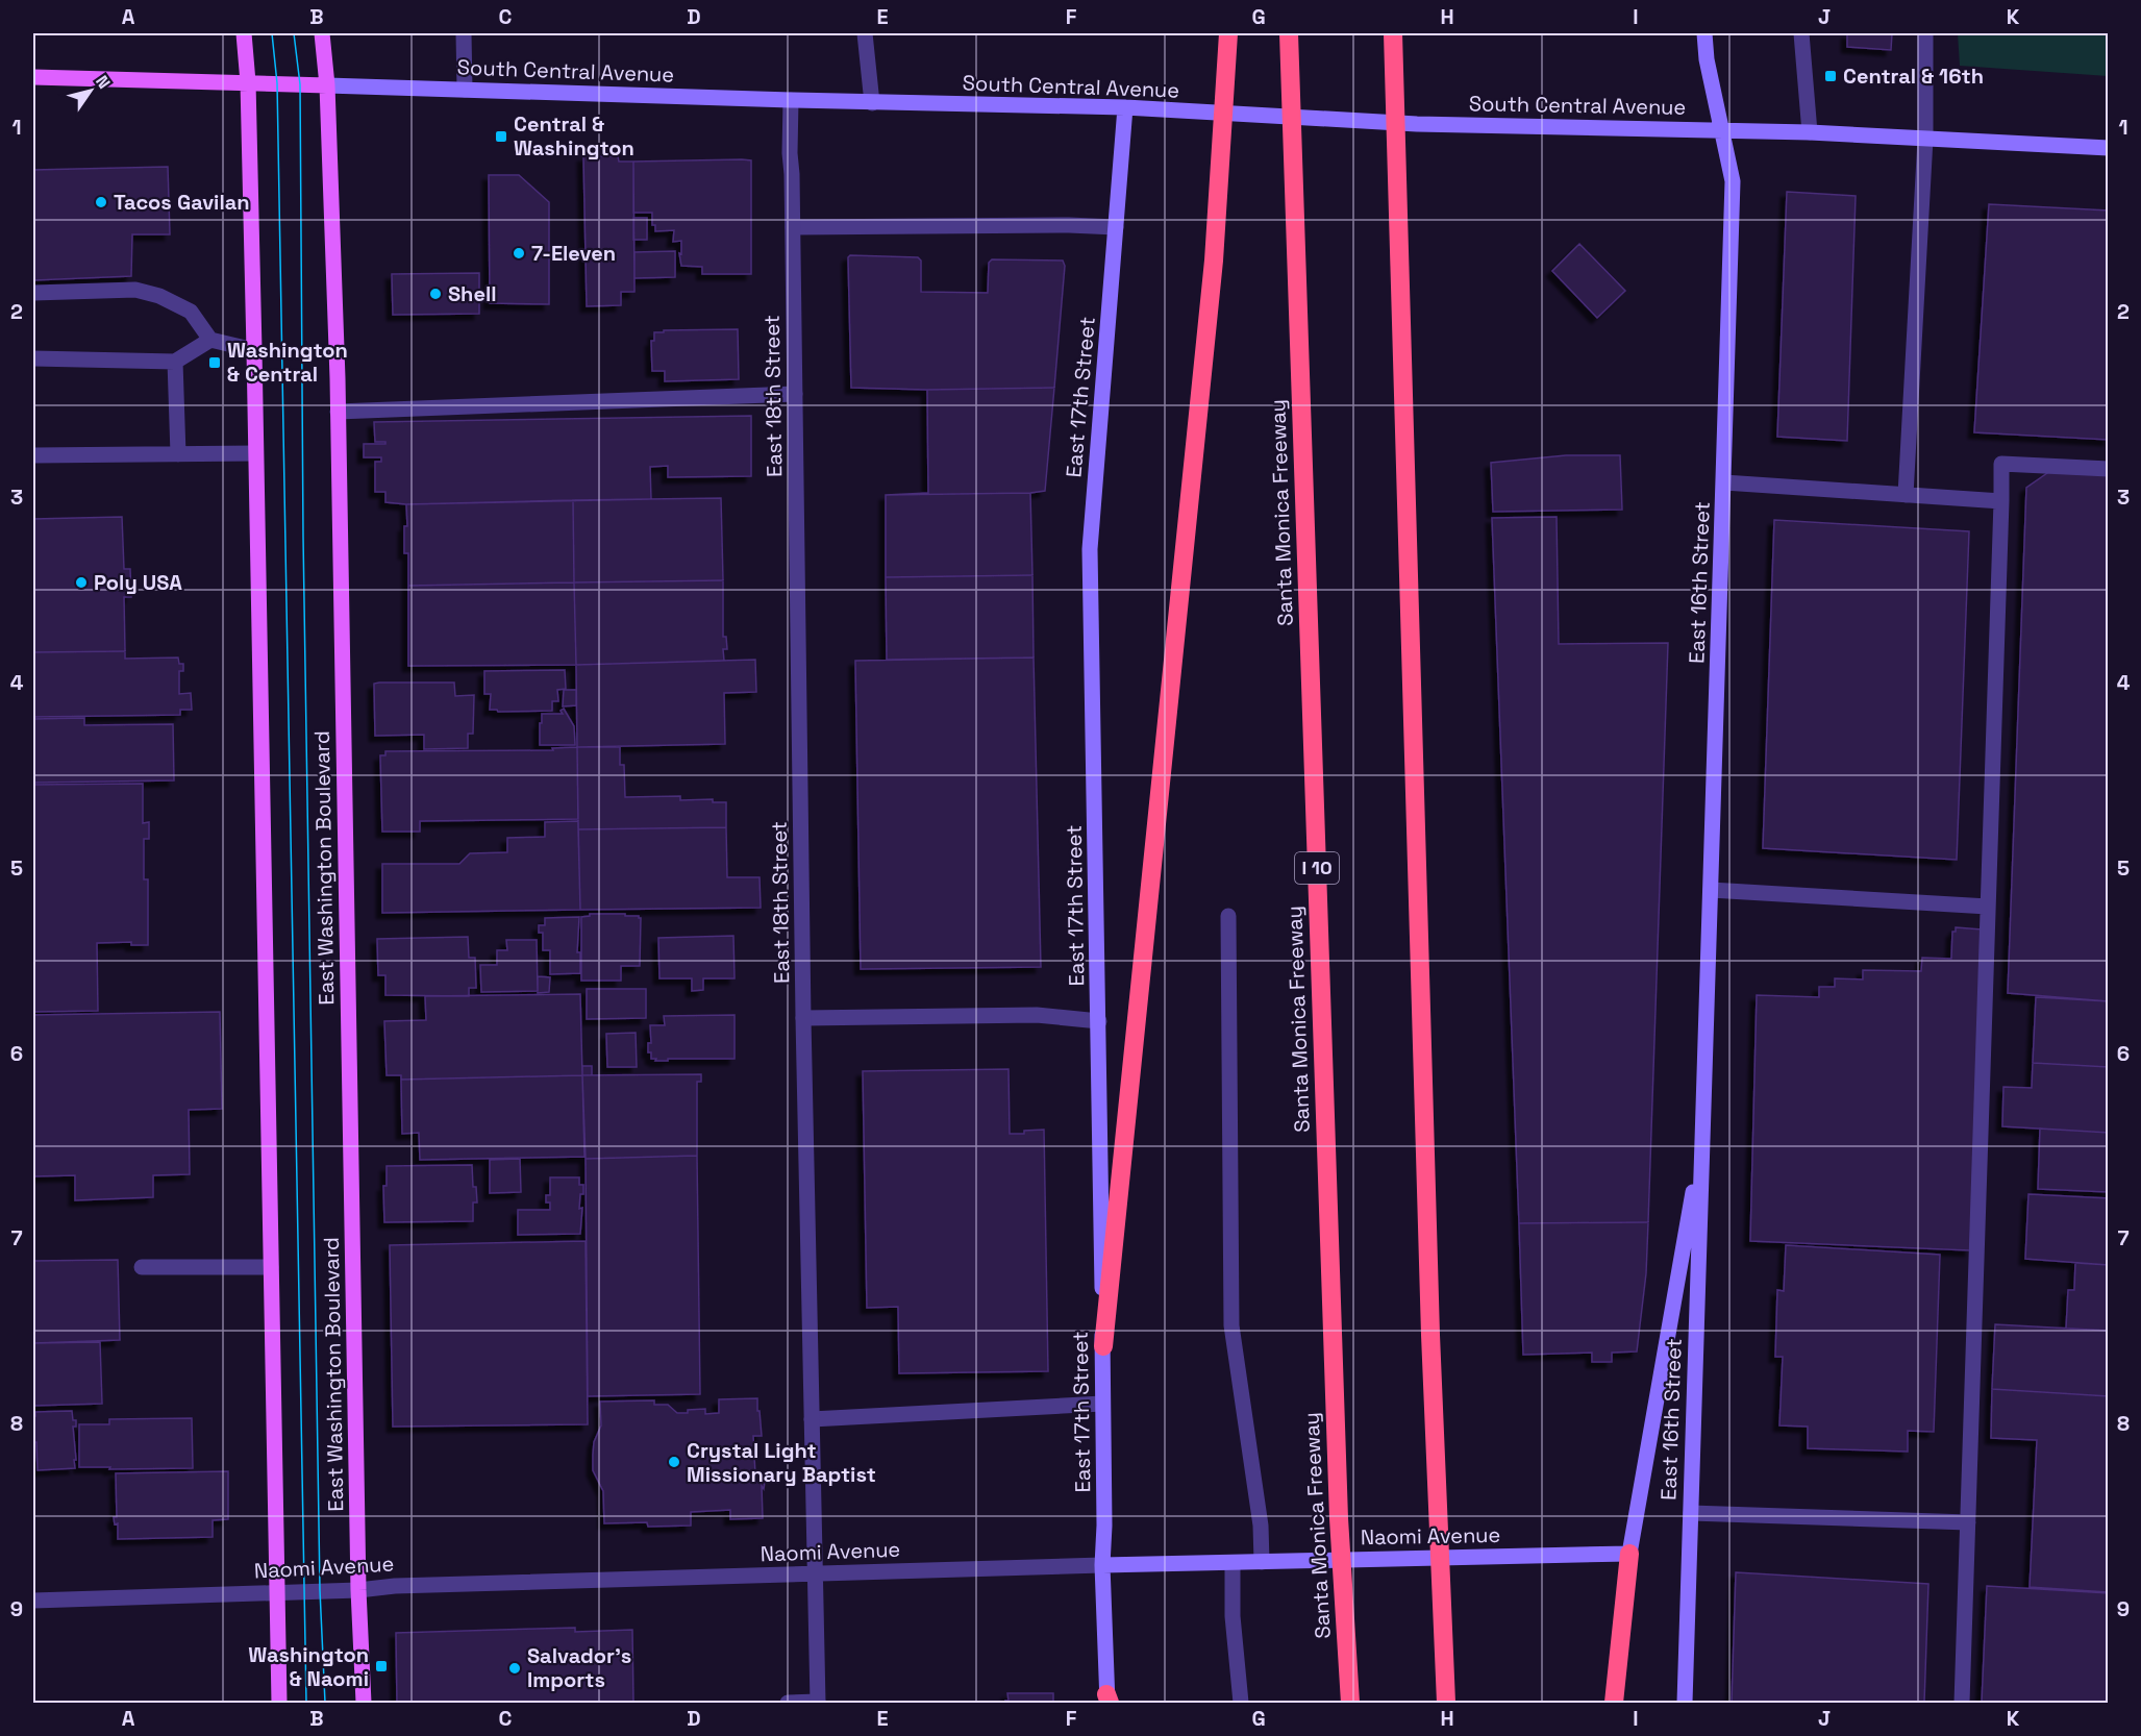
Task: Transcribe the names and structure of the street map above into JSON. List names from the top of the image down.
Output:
{
  "streets": {
    "highway": ["Santa Monica Freeway", "I 10"],
    "main road": [
      "South Central Avenue",
      "East 17th Street",
      "East 16th Street",
      "East Washington Boulevard",
      "Naomi Avenue"
    ],
    "street": ["East 18th Street"]
  },
  "crossings": [
    ["South Central Avenue", "East 18th Street"],
    ["South Central Avenue", "East 17th Street"],
    ["South Central Avenue", "East 16th Street"],
    ["South Central Avenue", "East Washington Boulevard"],
    ["East 18th Street", "Naomi Avenue"],
    ["East 17th Street", "Naomi Avenue"],
    ["East 16th Street", "Naomi Avenue"],
    ["East Washington Boulevard", "Naomi Avenue"]
  ],
  "places": {
    "transit": [
      "Central & 16th",
      "Central & Washington",
      "Washington & Central",
      "Washington & Naomi"
    ],
    "other": [
      "Tacos Gavilan",
      "7-Eleven",
      "Shell",
      "Poly USA",
      "Crystal Light Missionary Baptist",
      "Salvador's Imports"
    ]
  },
  "north": "top right",
  "grid": {
    "columns": [
      "A",
      "B",
      "C",
      "D",
      "E",
      "F",
      "G",
      "H",
      "I",
      "J",
      "K"
    ],
    "rows": [
      "1",
      "2",
      "3",
      "4",
      "5",
      "6",
      "7",
      "8",
      "9"
    ]
  }
}
